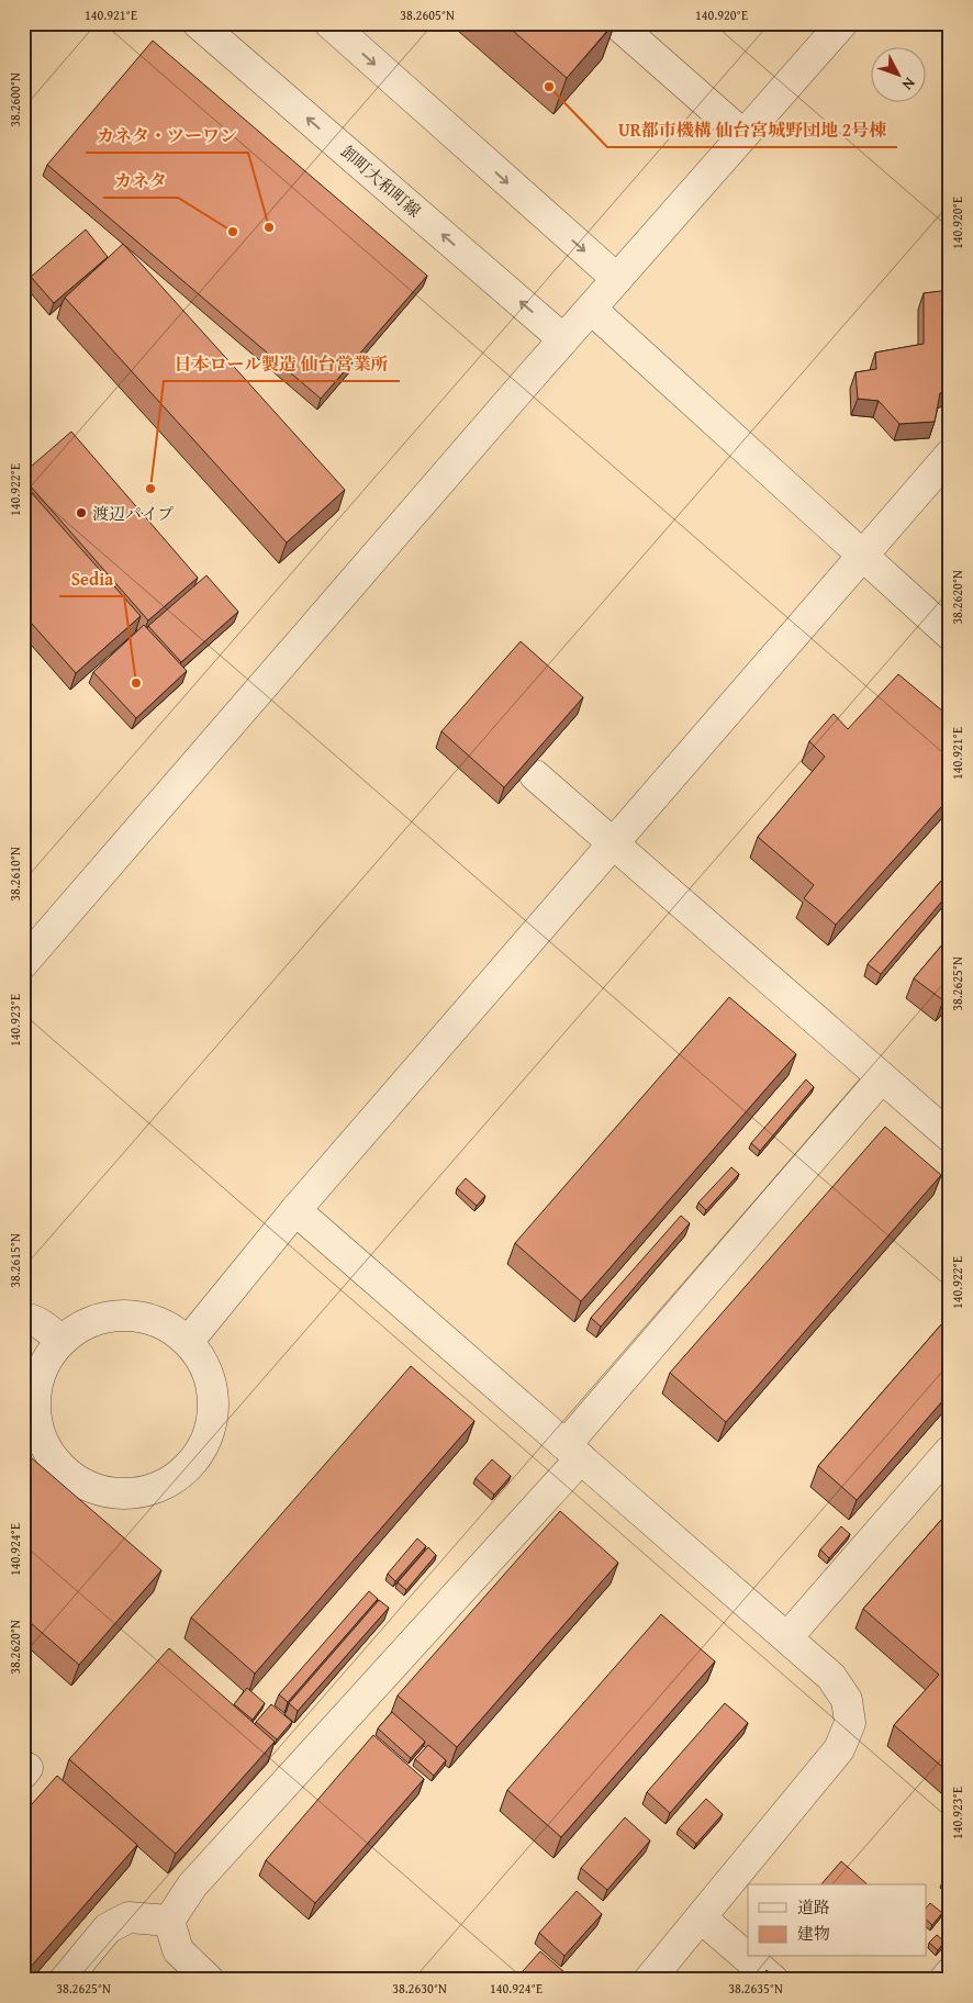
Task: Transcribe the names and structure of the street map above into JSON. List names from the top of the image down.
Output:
{
  "streets": {
    "street": ["卸町大和町線"]
  },
  "places": [
    "UR都市機構 仙台宮城野団地 2号棟",
    "カネタ・ツーワン",
    "カネタ",
    "日本ロール製造 仙台営業所",
    "渡辺パイプ",
    "Sedia"
  ],
  "legend": ["道路", "建物"],
  "north": "bottom right",
  "coordinates": [
    "140.921°E",
    "38.2605°N",
    "140.920°E",
    "38.2600°N",
    "140.922°E",
    "38.2620°N",
    "38.2610°N",
    "38.2625°N",
    "140.923°E",
    "38.2615°N",
    "140.924°E",
    "38.2630°N",
    "38.2635°N"
  ]
}
